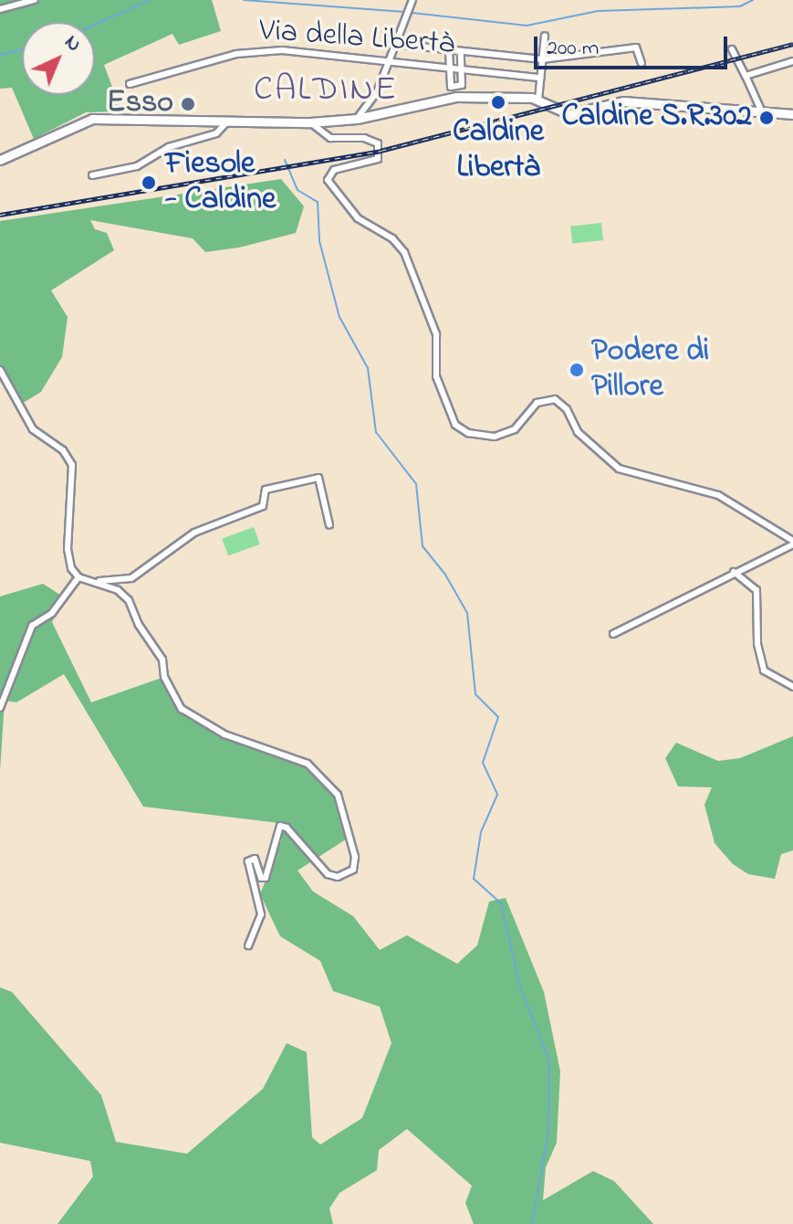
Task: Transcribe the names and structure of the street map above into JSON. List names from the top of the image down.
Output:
{
  "streets": {
    "street": ["Via della Libertà"]
  },
  "districts": ["CALDINE"],
  "places": [
    "Caldine Libertà",
    "Esso",
    "Caldine S.R.302",
    "Fiesole - Caldine",
    "Podere di Pillore"
  ],
  "scale_bar": "200 m",
  "north": "top right"
}
